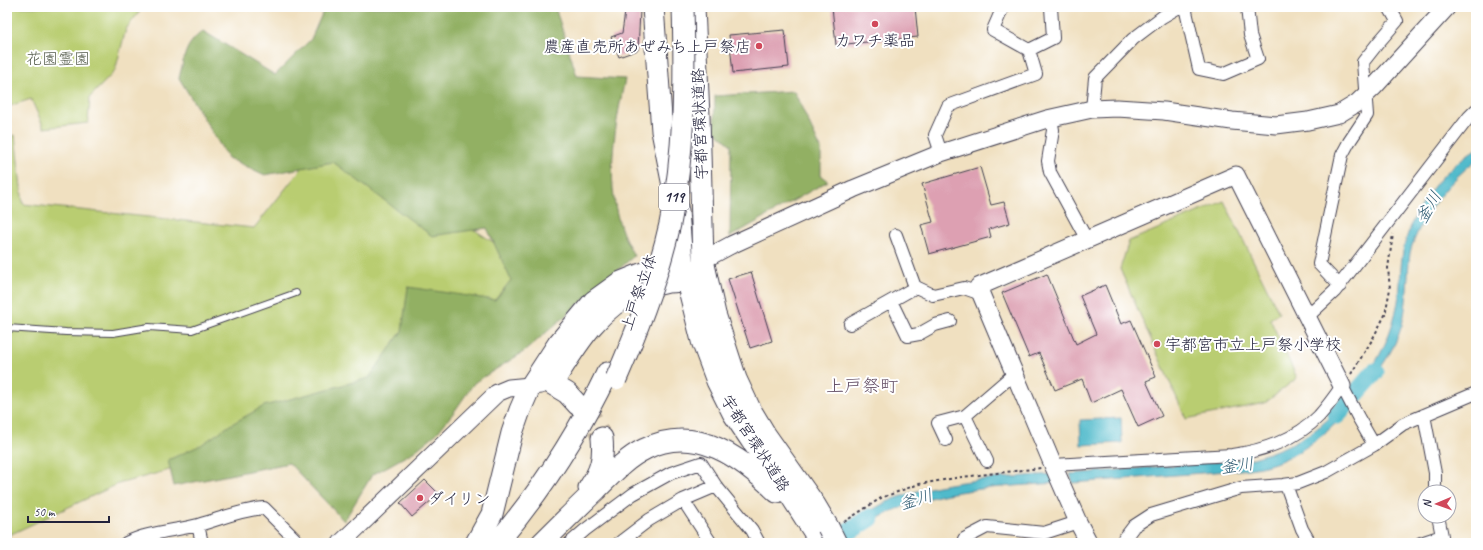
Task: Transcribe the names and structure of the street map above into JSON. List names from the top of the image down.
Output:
{
  "streets": {
    "highway": ["宇都宮環状道路", "119", "上戸祭立体"]
  },
  "districts": ["上戸祭町"],
  "water": ["釜川"],
  "parks": ["花園霊園"],
  "places": [
    "カワチ薬品",
    "農産直売所あぜみち上戸祭店",
    "宇都宮市立上戸祭小学校",
    "ダイリン"
  ],
  "scale_bar": "50 m",
  "north": "left"
}
